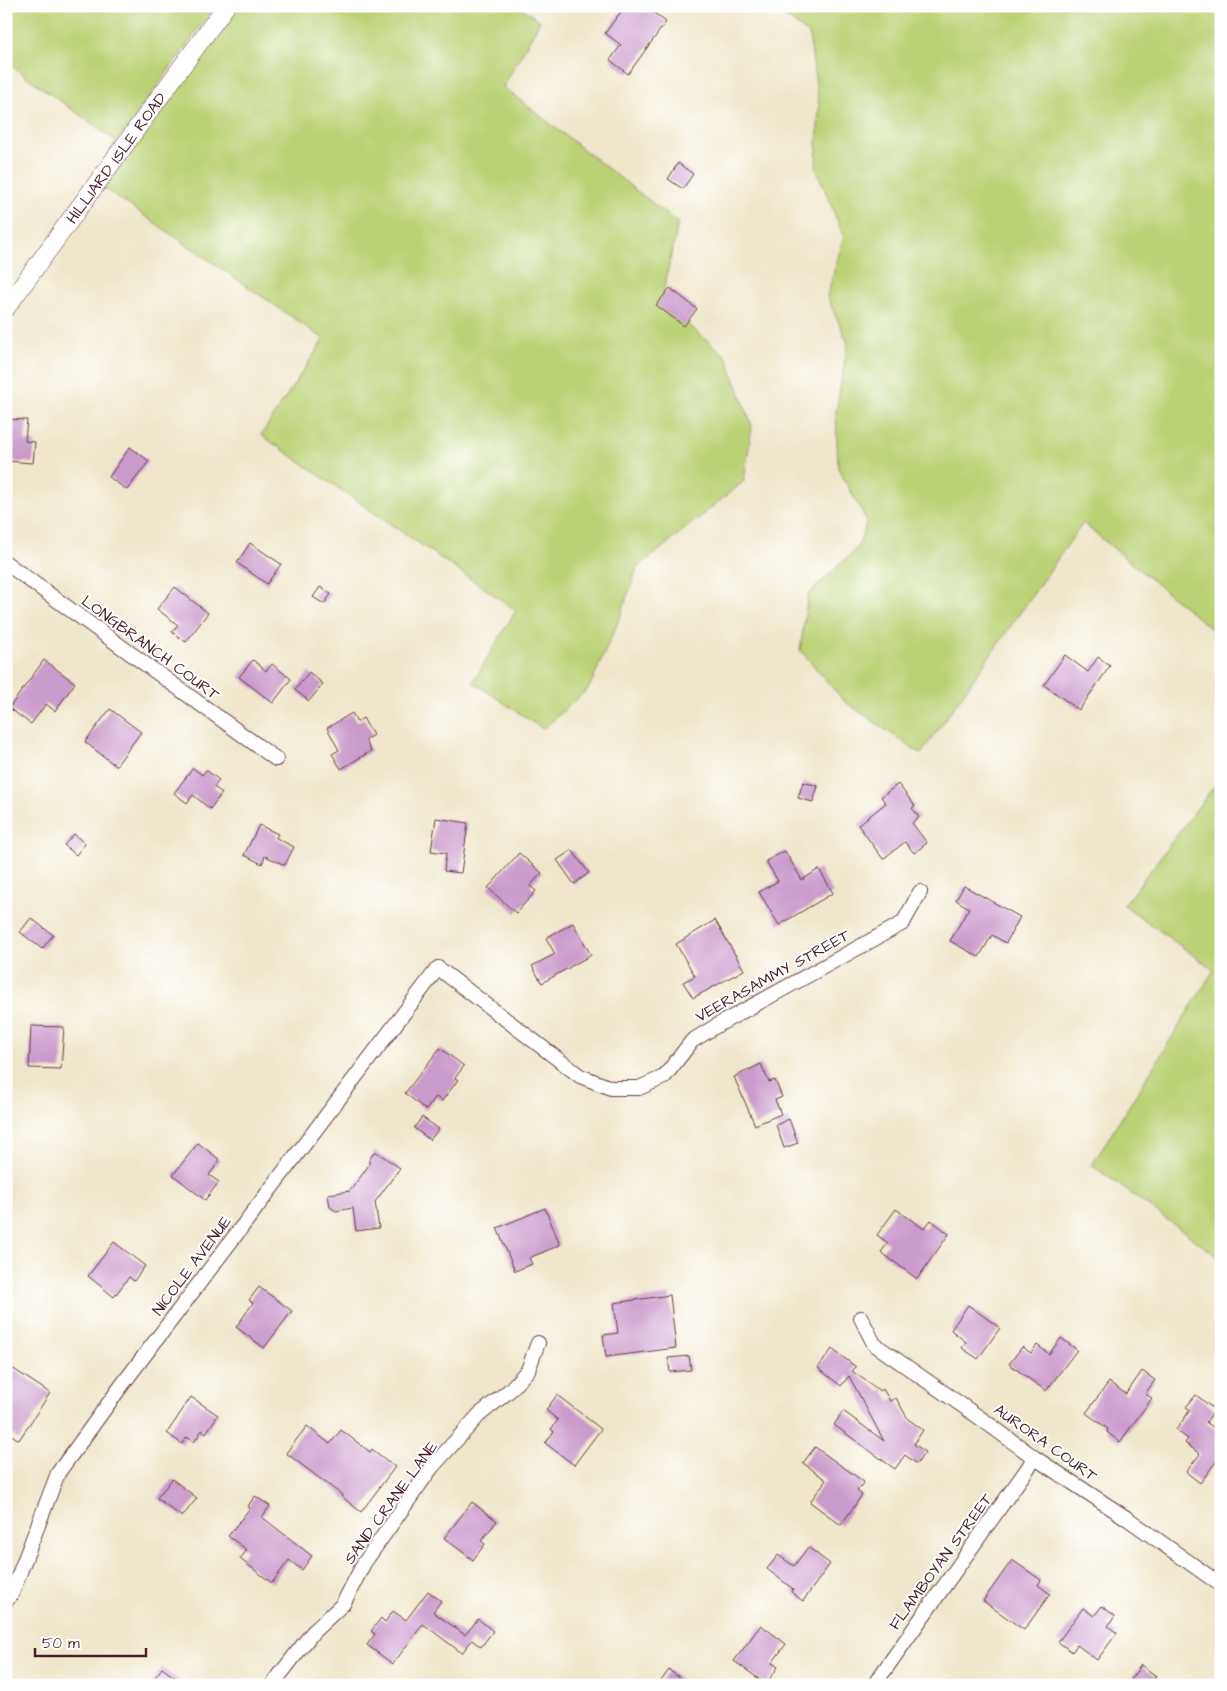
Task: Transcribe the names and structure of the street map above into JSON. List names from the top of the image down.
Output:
{
  "streets": {
    "street": [
      "HILLIARD ISLE ROAD",
      "LONGBRANCH COURT",
      "VEERASAMMY STREET",
      "NICOLE AVENUE",
      "AURORA COURT",
      "SAND CRANE LANE",
      "FLAMBOYAN STREET"
    ]
  },
  "crossings": [
    ["VEERASAMMY STREET", "NICOLE AVENUE"],
    ["AURORA COURT", "FLAMBOYAN STREET"]
  ],
  "scale_bar": "50 m"
}
